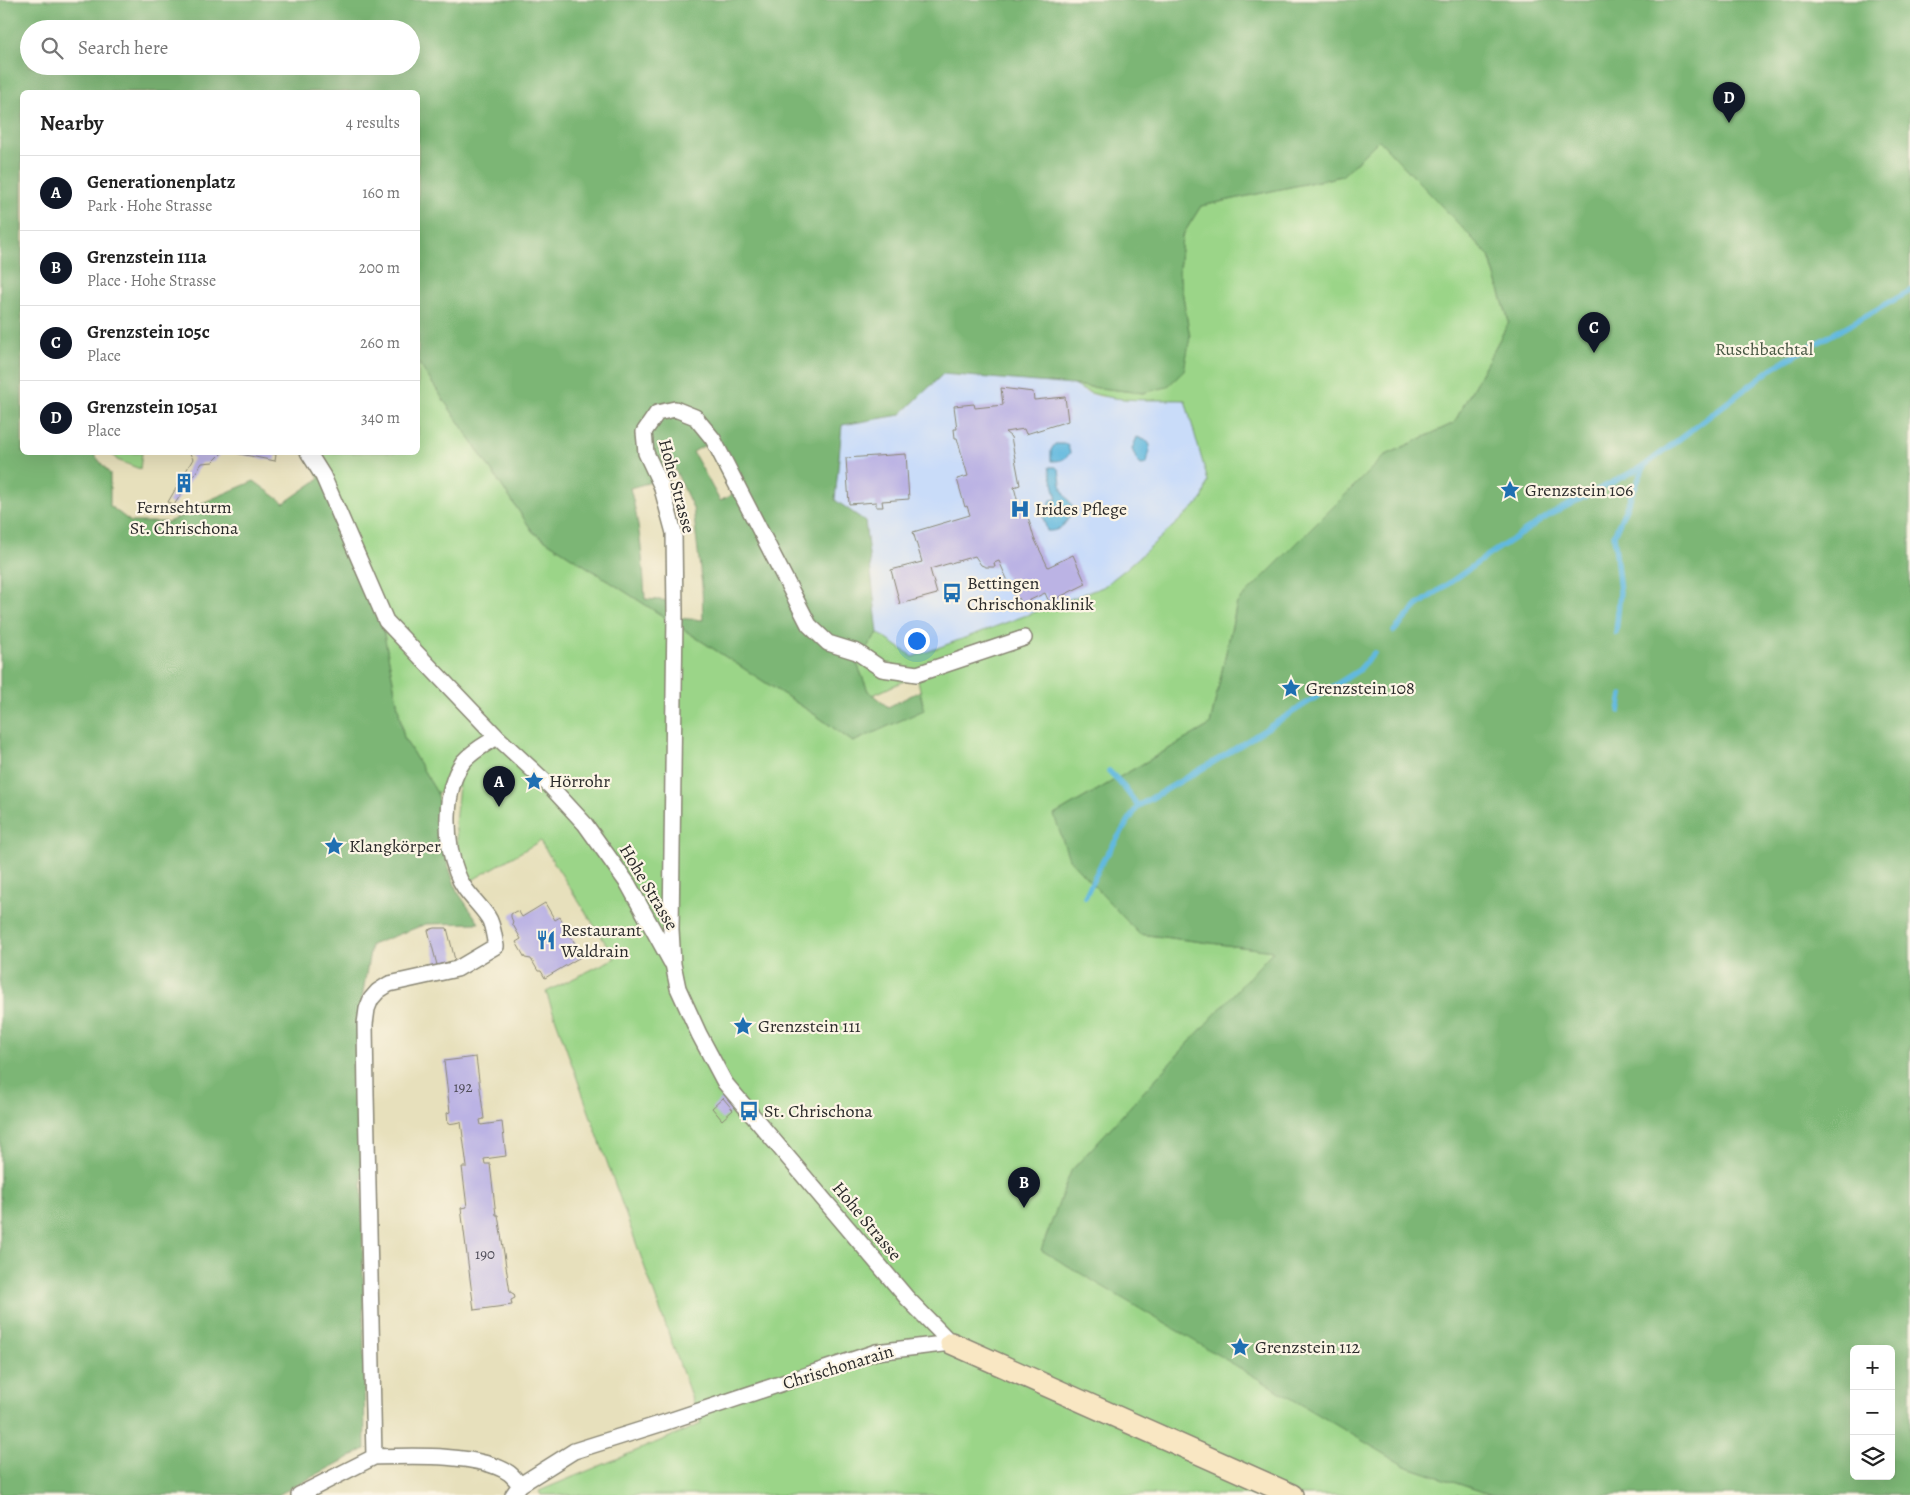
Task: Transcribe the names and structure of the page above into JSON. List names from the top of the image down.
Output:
{
  "streets": {
    "street": ["Hohe Strasse", "Chrischonarain"]
  },
  "crossings": [
    ["Hohe Strasse", "Chrischonarain"]
  ],
  "parks": ["Ruschbachtal"],
  "places": {
    "building": ["Fernsehturm St. Chrischona"],
    "place": [
      "Grenzstein 106",
      "Grenzstein 108",
      "Hörrohr",
      "Klangkörper",
      "Grenzstein 111",
      "Grenzstein 112"
    ],
    "hospital": ["Irides Pflege"],
    "bus stop": ["Bettingen Chrischonaklinik", "St. Chrischona"],
    "restaurant": ["Restaurant Waldrain"]
  },
  "house_numbers": ["192", "190"],
  "page": {
    "search": "Search here",
    "pins": [
      "D",
      "C",
      "A",
      "B"
    ],
    "heading": ["Nearby", "4 results"],
    "list": [
      {
        "mark": "A",
        "name": "Generationenplatz",
        "note": "Park · Hohe Strasse",
        "value": "160 m"
      },
      {
        "mark": "B",
        "name": "Grenzstein 111a",
        "note": "Place · Hohe Strasse",
        "value": "200 m"
      },
      {
        "mark": "C",
        "name": "Grenzstein 105c",
        "note": "Place",
        "value": "260 m"
      },
      {
        "mark": "D",
        "name": "Grenzstein 105a1",
        "note": "Place",
        "value": "340 m"
      }
    ],
    "map_buttons": ["+", "−"]
  }
}
